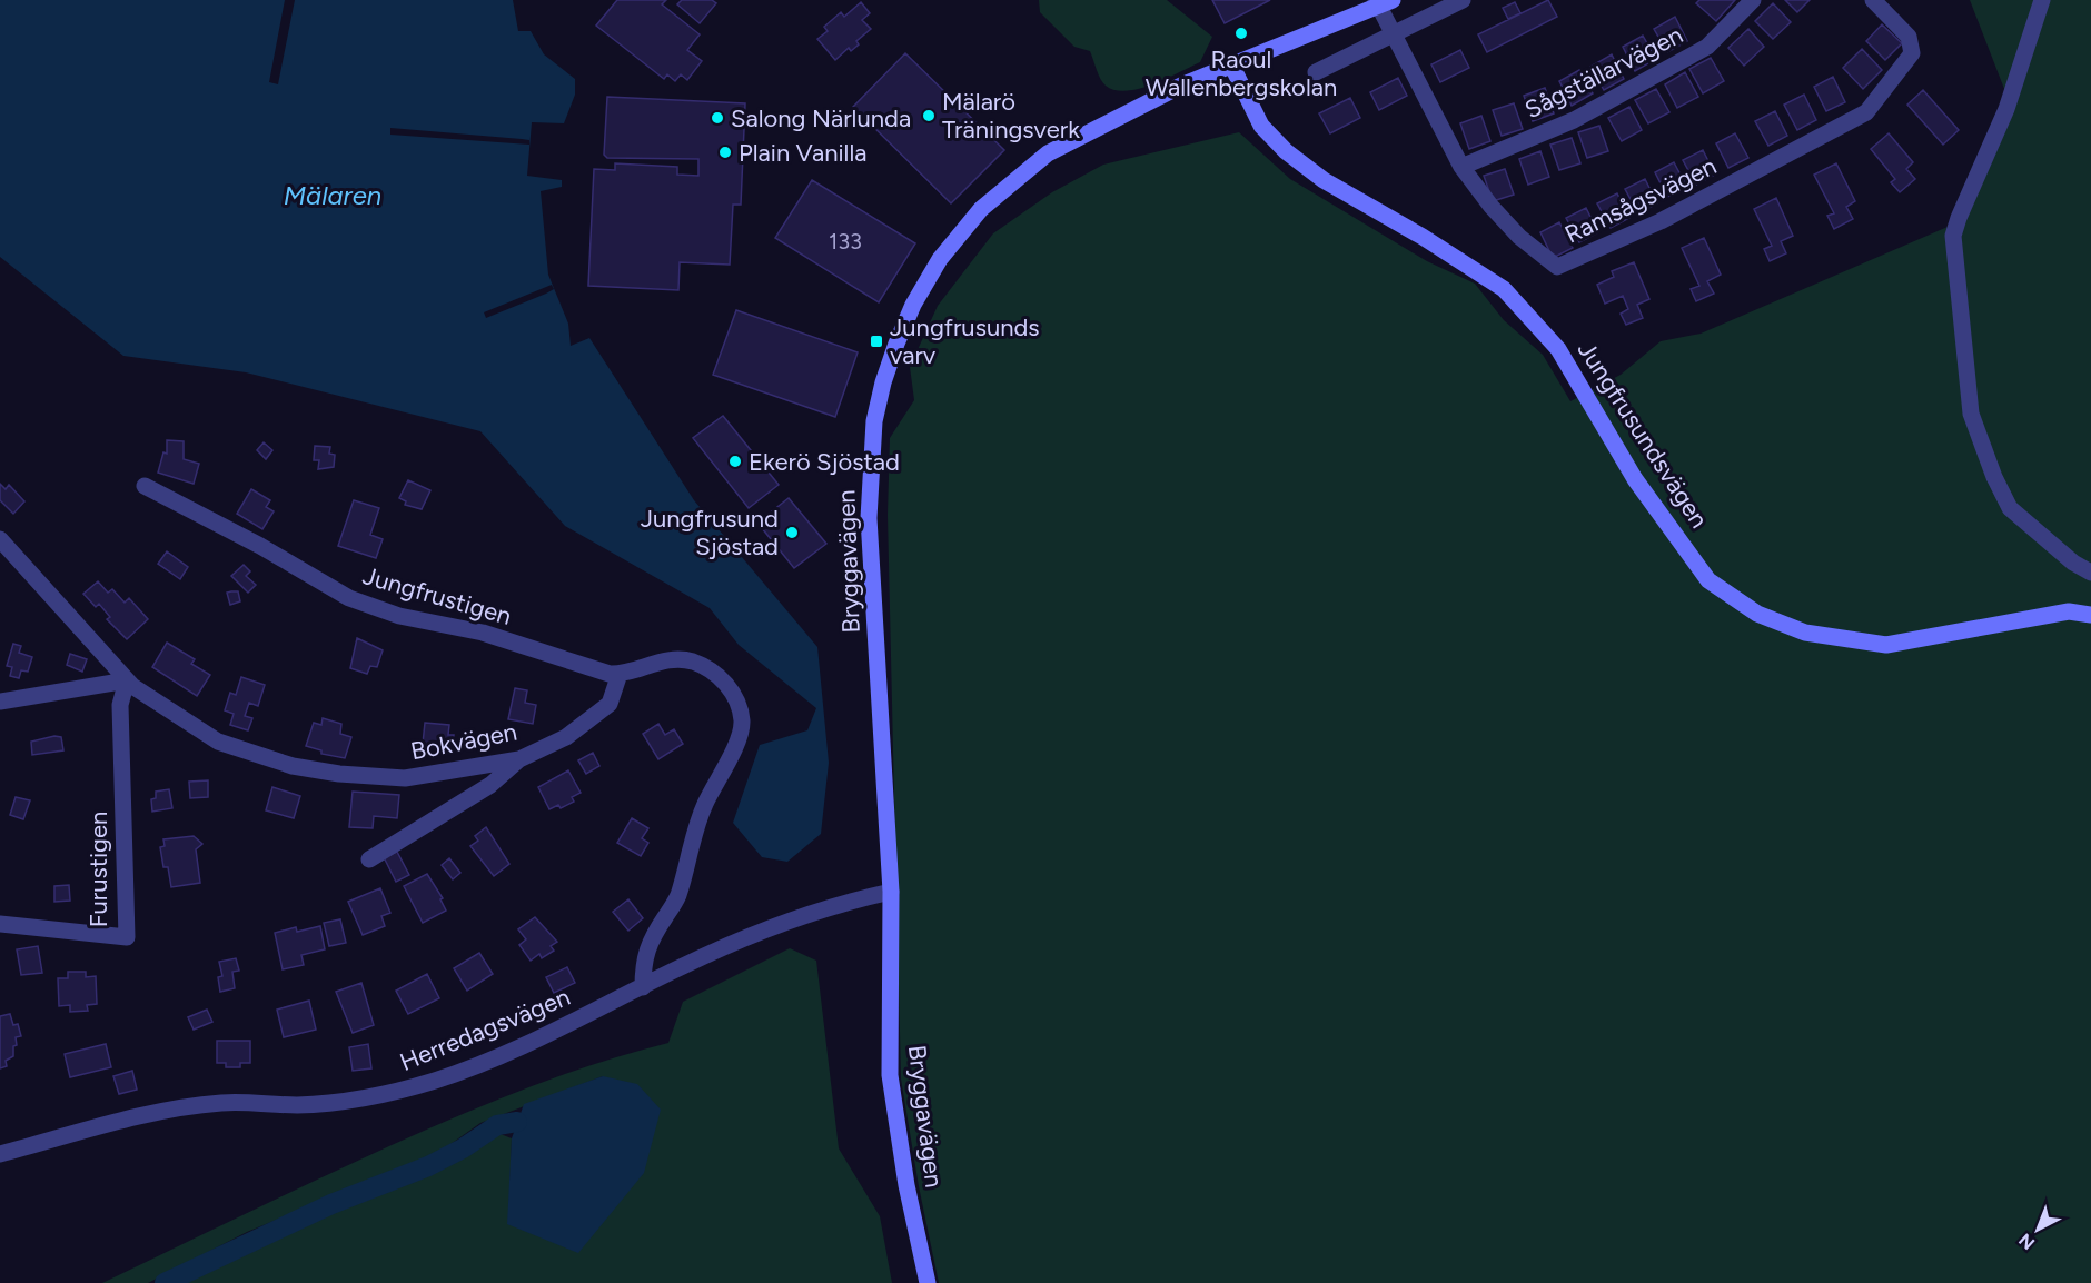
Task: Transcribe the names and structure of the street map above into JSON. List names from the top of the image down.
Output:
{
  "streets": {
    "main road": ["Jungfrusundsvägen", "Bryggavägen"],
    "street": [
      "Sågställarvägen",
      "Ramsågsvägen",
      "Jungfrustigen",
      "Bokvägen",
      "Furustigen",
      "Herredagsvägen"
    ]
  },
  "crossings": [
    ["Sågställarvägen", "Ramsågsvägen"],
    ["Ramsågsvägen", "Bryggavägen"],
    ["Jungfrusundsvägen", "Bryggavägen"],
    ["Bryggavägen", "Herredagsvägen"],
    ["Jungfrustigen", "Bokvägen"],
    ["Bokvägen", "Furustigen"]
  ],
  "water": ["Mälaren"],
  "places": {
    "other": [
      "Raoul Wallenbergskolan",
      "Mälarö Träningsverk",
      "Salong Närlunda",
      "Plain Vanilla",
      "Ekerö Sjöstad",
      "Jungfrusund Sjöstad"
    ],
    "transit": ["Jungfrusunds varv"]
  },
  "house_numbers": ["133"],
  "north": "bottom left"
}
